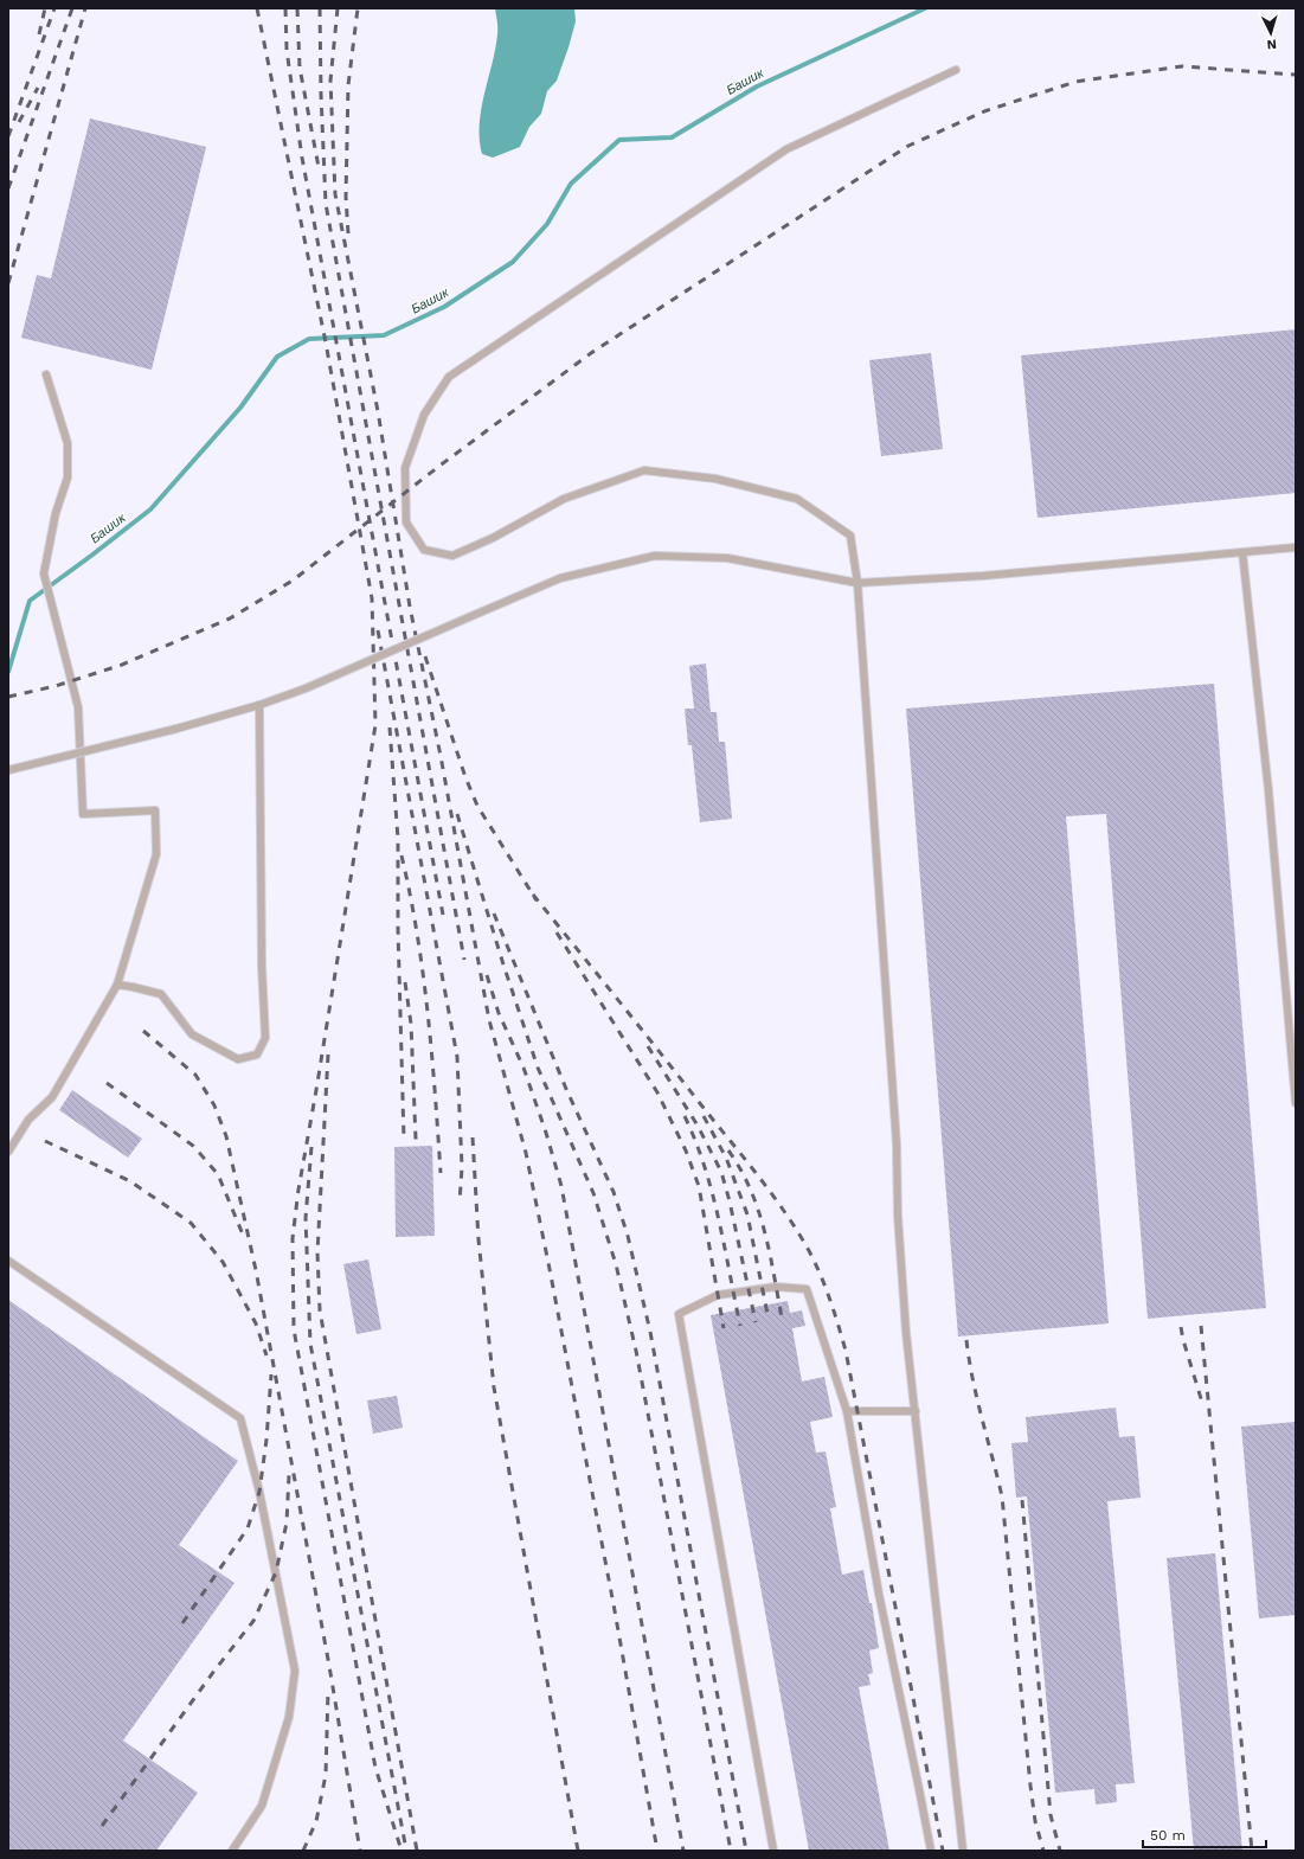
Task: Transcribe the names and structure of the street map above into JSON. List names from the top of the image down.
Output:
{
  "water": ["Башик"],
  "scale_bar": "50 m",
  "north": "bottom"
}
